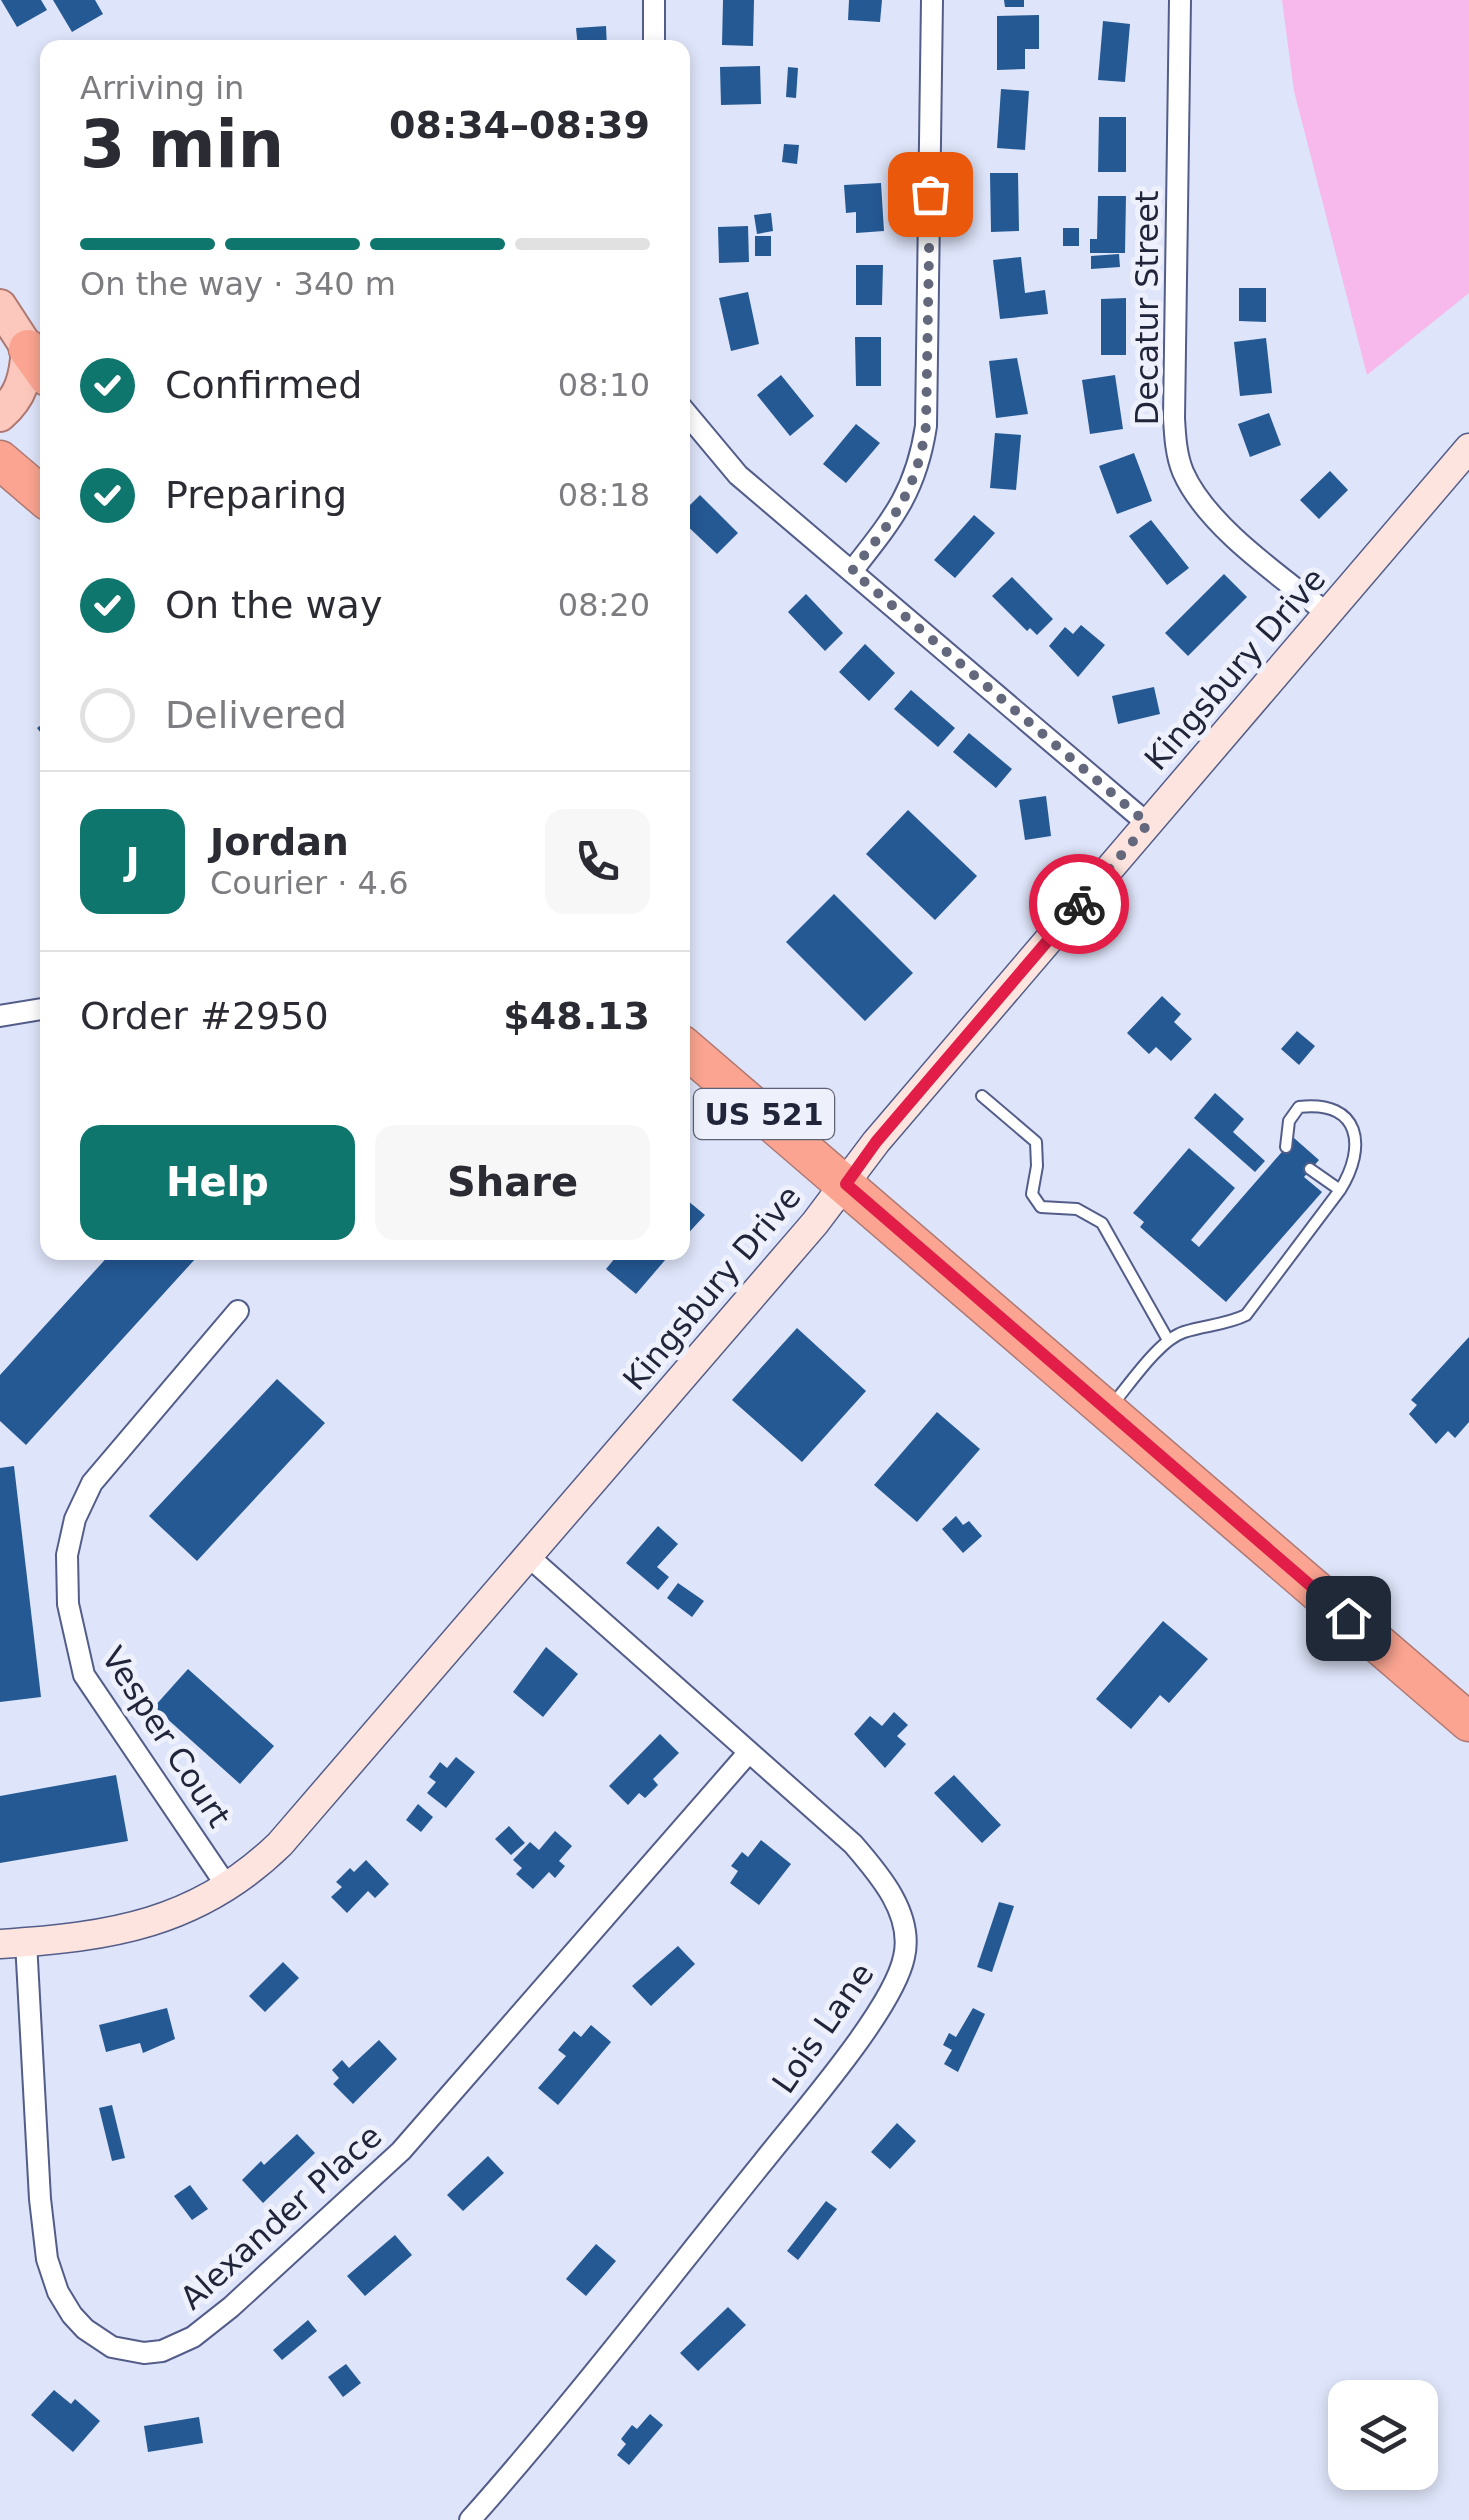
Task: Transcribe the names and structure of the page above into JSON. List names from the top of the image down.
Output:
{
  "streets": {
    "highway": ["US 521"],
    "street": [
      "Decatur Street",
      "Kingsbury Drive",
      "Vesper Court",
      "Lois Lane",
      "Alexander Place"
    ]
  },
  "crossings": [
    ["Decatur Street", "Kingsbury Drive"],
    ["Kingsbury Drive", "US 521"],
    ["Kingsbury Drive", "Vesper Court"],
    ["Kingsbury Drive", "Lois Lane"],
    ["Kingsbury Drive", "Alexander Place"],
    ["Lois Lane", "Alexander Place"]
  ],
  "page": {
    "heading": ["3 min", "Arriving in", "08:34–08:39"],
    "panel": [
      "Jordan",
      "Courier · 4.6",
      "Order #2950",
      "$48.13"
    ],
    "bar": "On the way · 340 m",
    "list": [
      ["Confirmed", "08:10"],
      ["Preparing", "08:18"],
      ["On the way", "08:20"],
      "Delivered"
    ],
    "round": "J",
    "buttons": ["Help", "Share"]
  }
}
